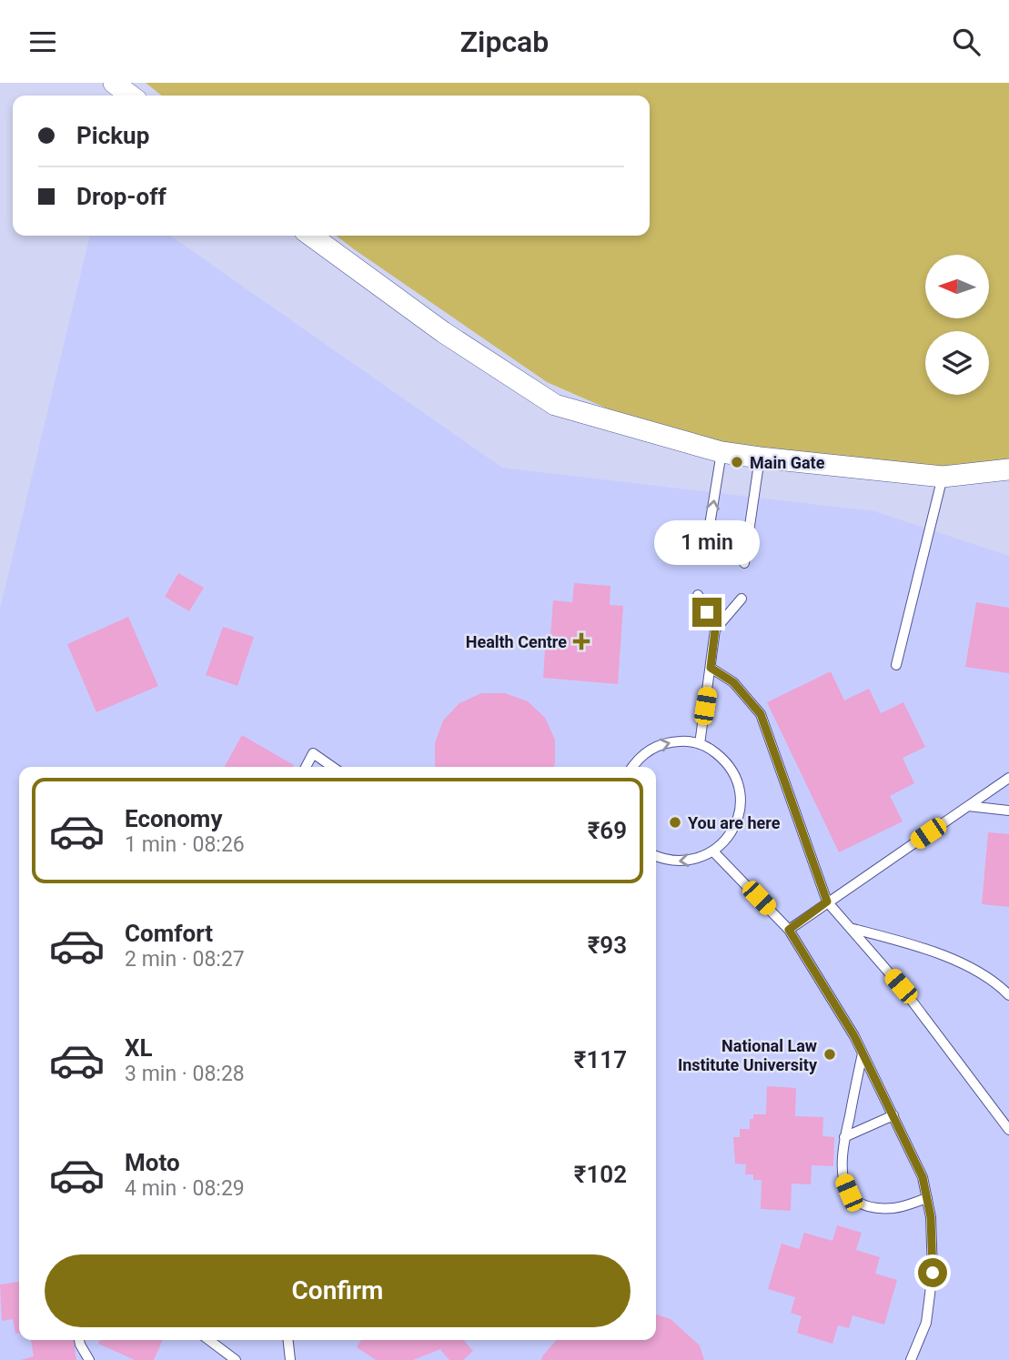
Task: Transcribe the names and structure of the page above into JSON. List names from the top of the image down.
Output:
{
  "places": {
    "other": ["Main Gate", "You are here", "National Law Institute University"],
    "health": ["Health Centre"]
  },
  "north": "left",
  "page": {
    "header": "Zipcab",
    "banner": ["Pickup", "Drop-off"],
    "bubble": "1 min",
    "list": [
      {
        "name": "Economy",
        "note": "1 min · 08:26",
        "value": "₹69"
      },
      {
        "name": "Comfort",
        "note": "2 min · 08:27",
        "value": "₹93"
      },
      {
        "name": "XL",
        "note": "3 min · 08:28",
        "value": "₹117"
      },
      {
        "name": "Moto",
        "note": "4 min · 08:29",
        "value": "₹102"
      }
    ],
    "buttons": "Confirm"
  }
}
